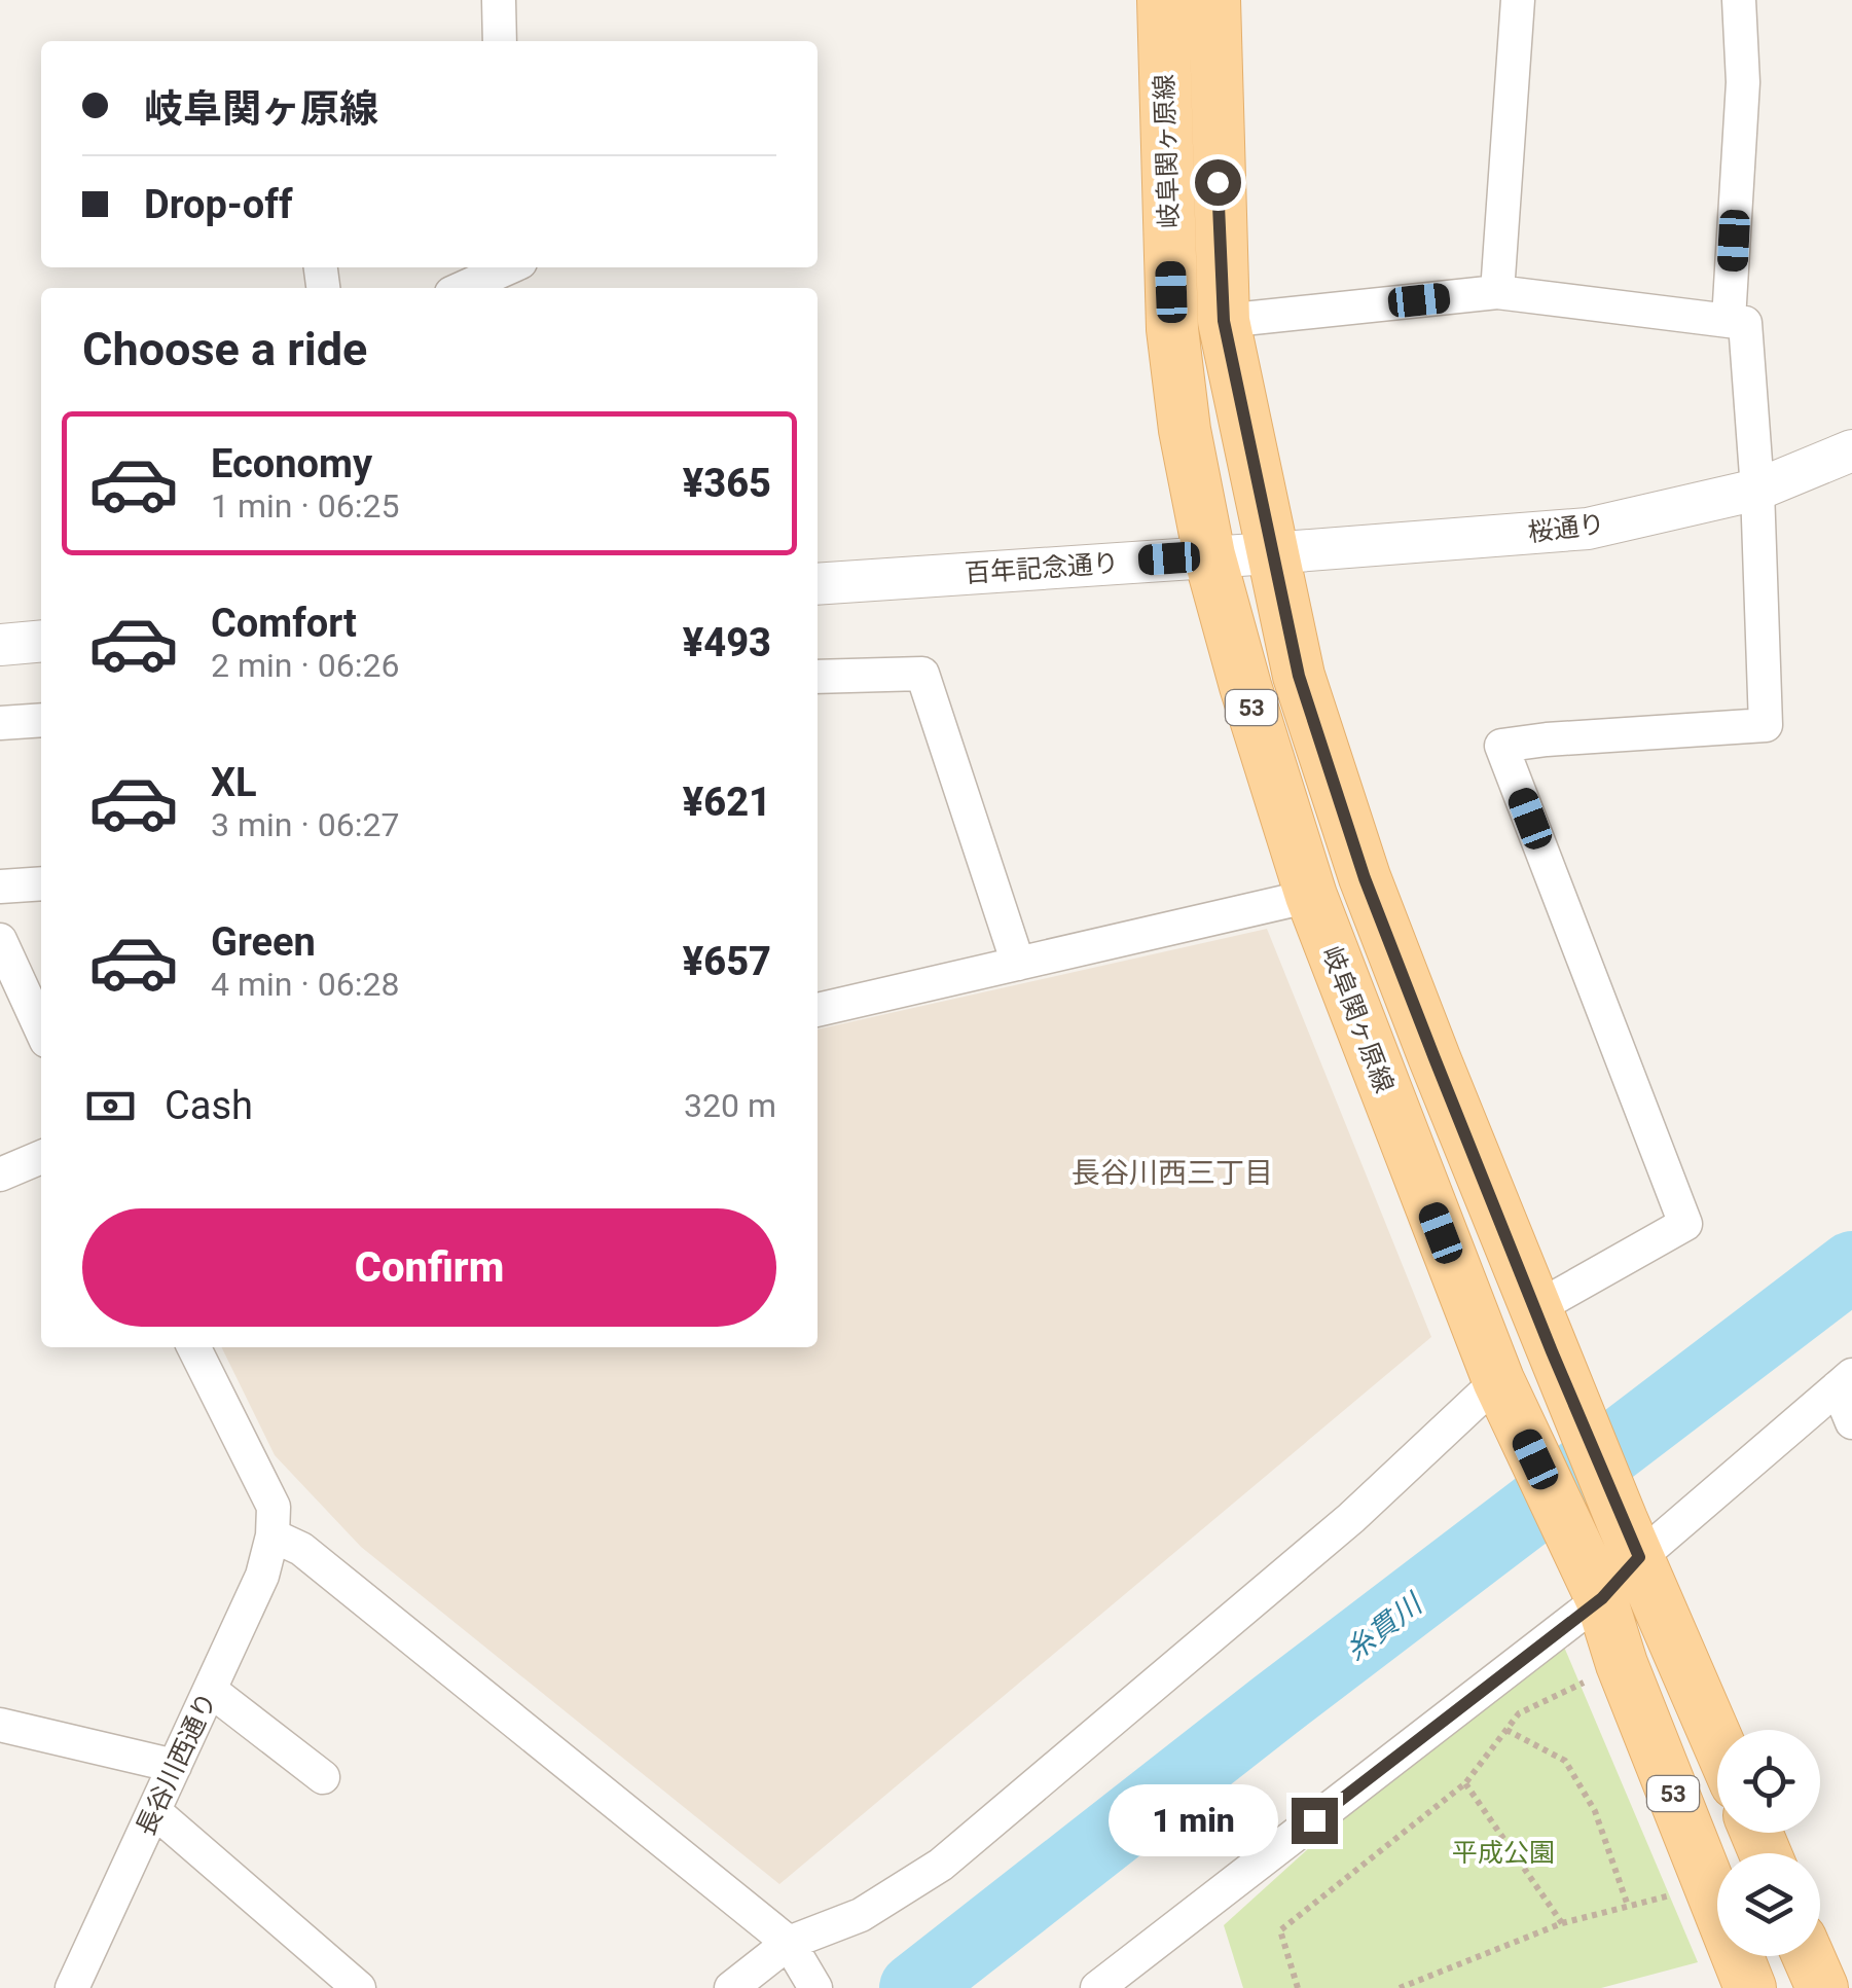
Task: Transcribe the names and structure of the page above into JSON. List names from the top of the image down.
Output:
{
  "streets": {
    "main road": ["岐阜関ヶ原線", "53"],
    "street": ["桜通り", "百年記念通り", "長谷川西通り"]
  },
  "crossings": [
    ["岐阜関ヶ原線", "桜通り"],
    ["岐阜関ヶ原線", "百年記念通り"],
    ["桜通り", "百年記念通り"]
  ],
  "districts": ["長谷川西三丁目"],
  "water": ["糸貫川"],
  "parks": ["平成公園"],
  "page": {
    "banner": ["岐阜関ヶ原線", "Drop-off"],
    "heading": "Choose a ride",
    "list": [
      {
        "name": "Economy",
        "note": "1 min · 06:25",
        "value": "¥365"
      },
      {
        "name": "Comfort",
        "note": "2 min · 06:26",
        "value": "¥493"
      },
      {
        "name": "XL",
        "note": "3 min · 06:27",
        "value": "¥621"
      },
      {
        "name": "Green",
        "note": "4 min · 06:28",
        "value": "¥657"
      }
    ],
    "pay": ["Cash", "320 m"],
    "buttons": "Confirm",
    "bubble": "1 min"
  }
}
